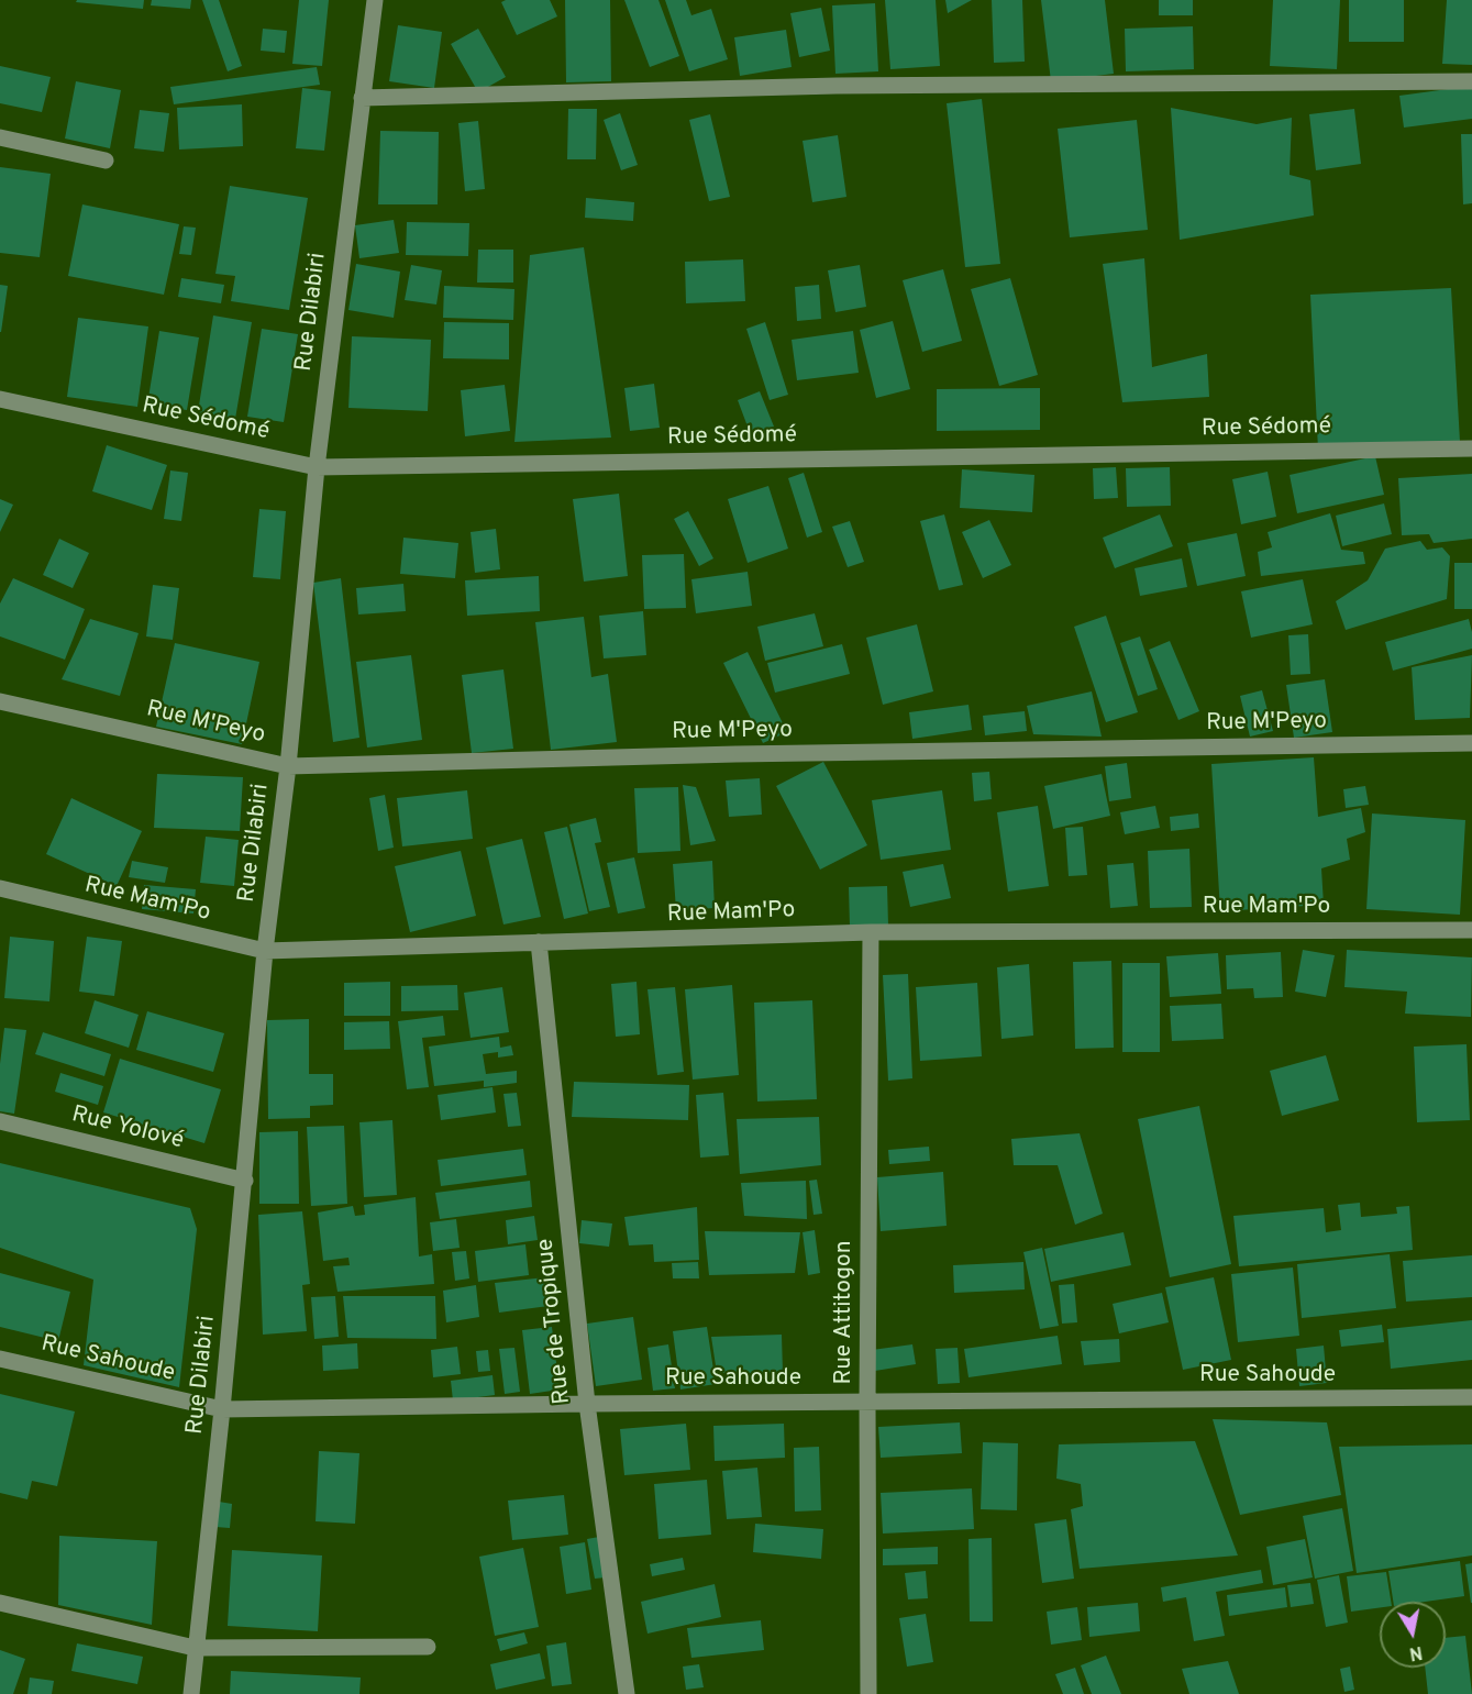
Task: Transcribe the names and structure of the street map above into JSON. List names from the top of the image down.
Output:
{
  "streets": {
    "street": [
      "Rue Dilabiri",
      "Rue Sédomé",
      "Rue M'Peyo",
      "Rue Mam'Po",
      "Rue Yolové",
      "Rue Attitogon",
      "Rue de Tropique",
      "Rue Sahoude"
    ]
  },
  "crossings": [
    ["Rue Dilabiri", "Rue Sédomé"],
    ["Rue Dilabiri", "Rue M'Peyo"],
    ["Rue Dilabiri", "Rue Mam'Po"],
    ["Rue Dilabiri", "Rue Yolové"],
    ["Rue Dilabiri", "Rue Sahoude"],
    ["Rue Mam'Po", "Rue Attitogon"],
    ["Rue Mam'Po", "Rue de Tropique"],
    ["Rue Attitogon", "Rue Sahoude"],
    ["Rue de Tropique", "Rue Sahoude"]
  ],
  "north": "bottom"
}
